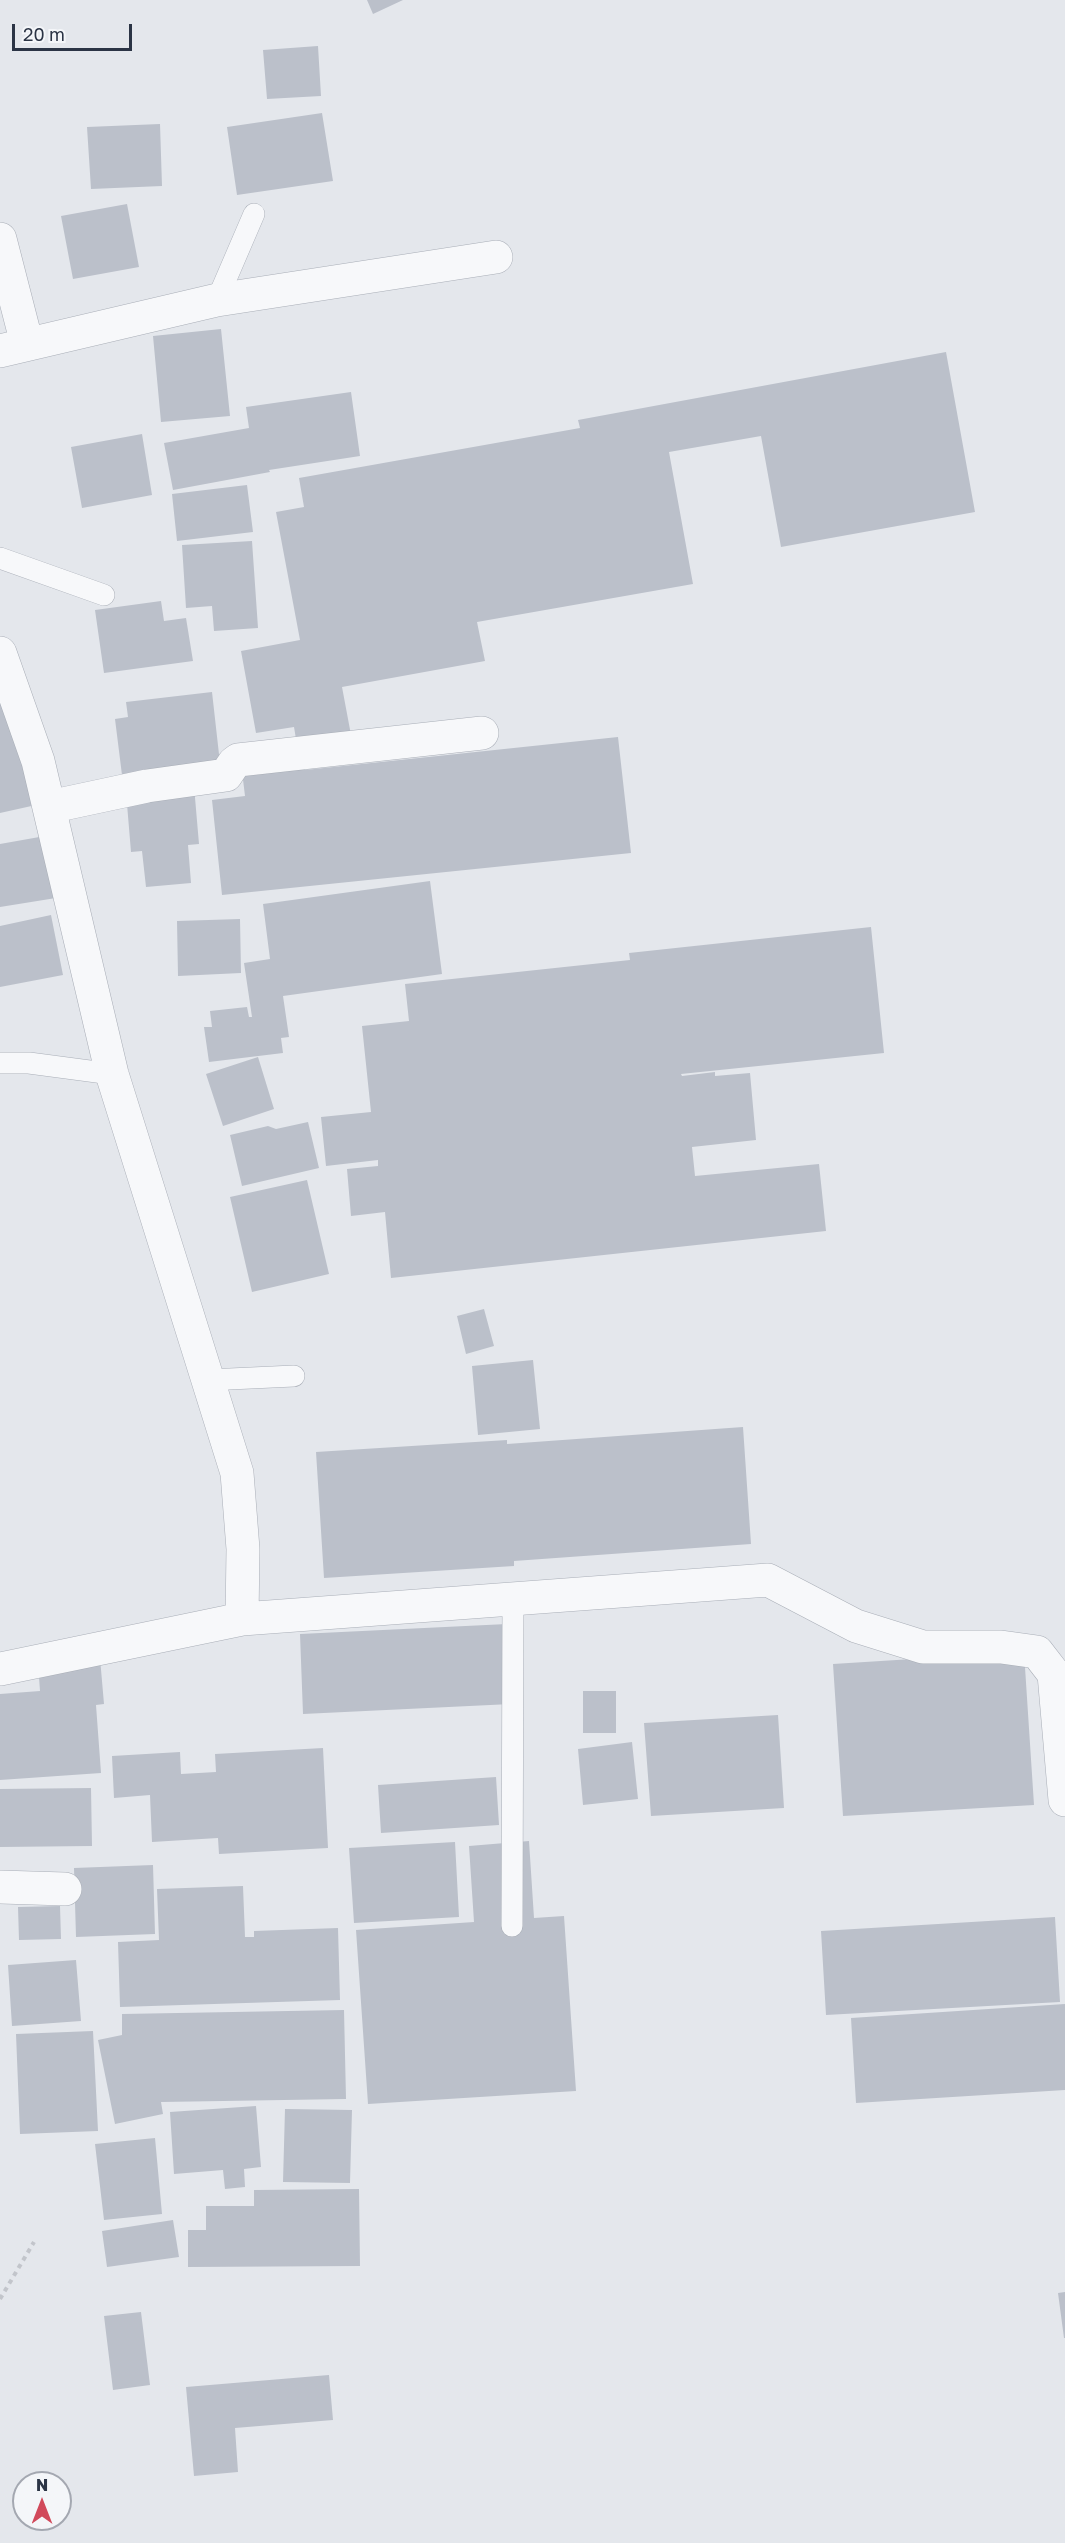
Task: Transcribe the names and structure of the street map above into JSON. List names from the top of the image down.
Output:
{
  "scale_bar": "20 m",
  "north": "top"
}
